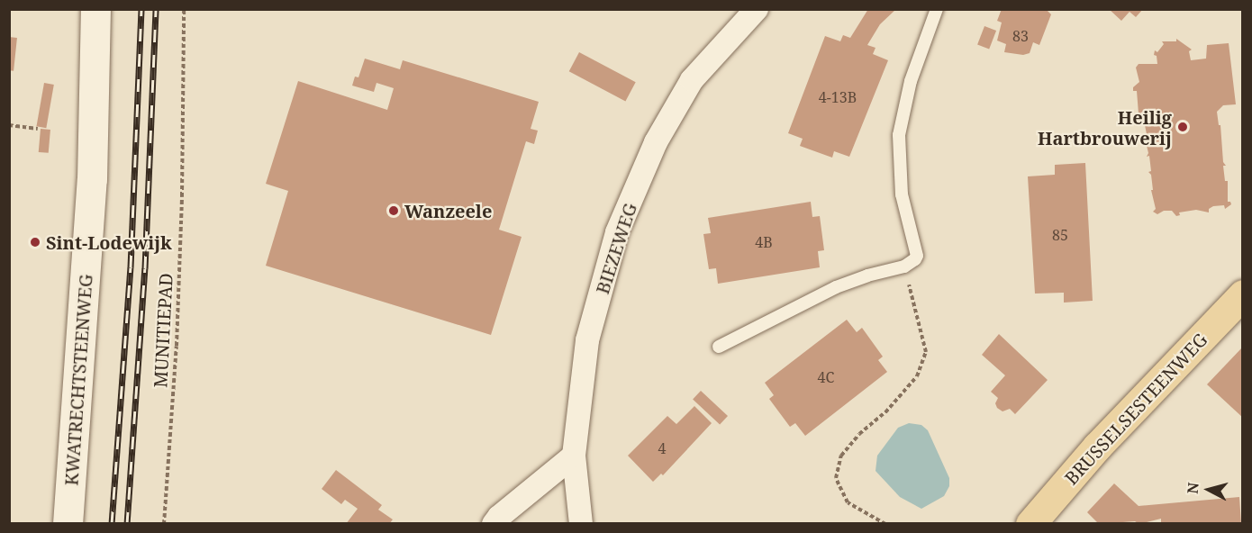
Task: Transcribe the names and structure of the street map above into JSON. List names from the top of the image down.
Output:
{
  "streets": {
    "main road": ["BRUSSELSESTEENWEG"],
    "street": ["BIEZEWEG", "KWATRECHTSTEENWEG"],
    "path": ["MUNITIEPAD"]
  },
  "places": ["Heilig Hartbrouwerij", "Wanzeele", "Sint-Lodewijk"],
  "house_numbers": [
    "83",
    "4-13B",
    "85",
    "4B",
    "4C",
    "4"
  ],
  "north": "left"
}
